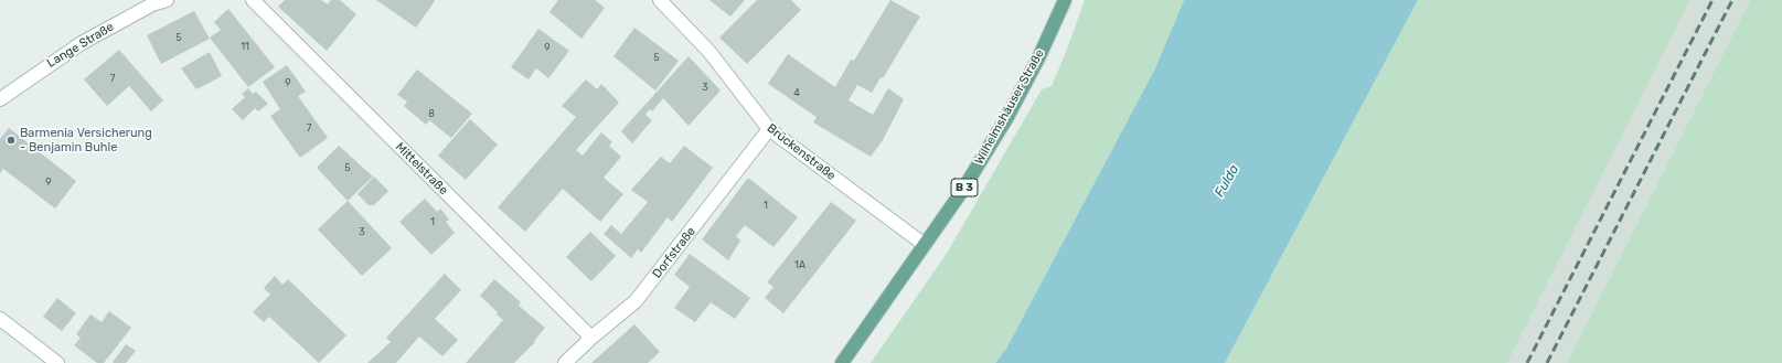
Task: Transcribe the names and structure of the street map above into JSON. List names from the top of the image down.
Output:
{
  "streets": {
    "main road": ["Wilhelmshäuser Straße", "B 3"],
    "street": [
      "Lange Straße",
      "Brückenstraße",
      "Mittelstraße",
      "Dorfstraße"
    ]
  },
  "crossings": [
    ["Wilhelmshäuser Straße", "Brückenstraße"],
    ["Brückenstraße", "Dorfstraße"],
    ["Mittelstraße", "Dorfstraße"]
  ],
  "water": ["Fulda"],
  "places": ["Barmenia Versicherung - Benjamin Buhle"],
  "house_numbers": [
    "5",
    "11",
    "9",
    "5",
    "7",
    "9",
    "3",
    "4",
    "8",
    "7",
    "5",
    "9",
    "1",
    "1",
    "3",
    "1A"
  ]
}
